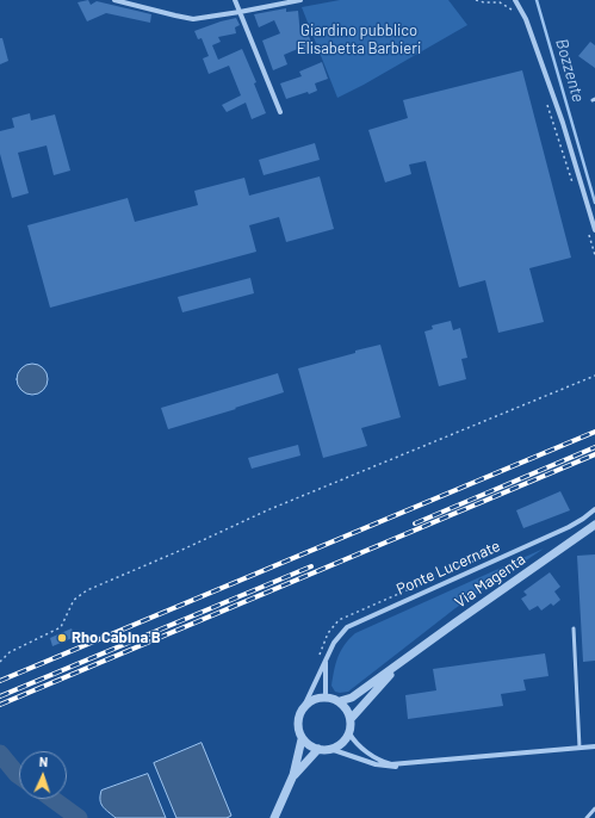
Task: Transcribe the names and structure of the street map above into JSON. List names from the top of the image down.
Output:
{
  "streets": {
    "street": ["Ponte Lucernate", "Via Magenta"]
  },
  "crossings": [
    ["Ponte Lucernate", "Via Magenta"]
  ],
  "water": ["Bozzente"],
  "parks": ["Giardino pubblico Elisabetta Barbieri"],
  "places": ["Rho Cabina B"],
  "north": "top"
}
